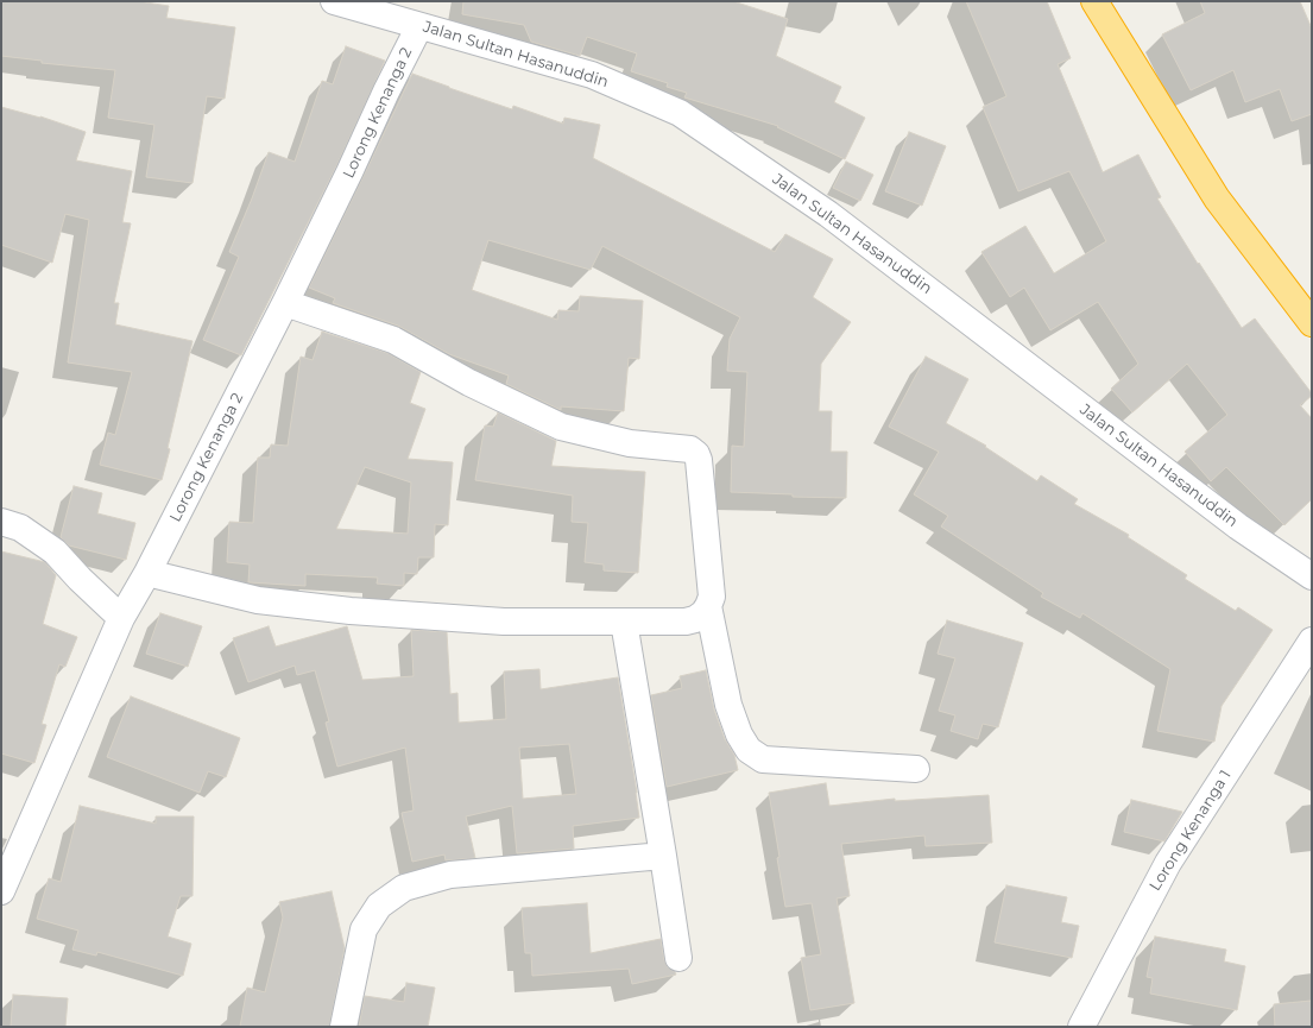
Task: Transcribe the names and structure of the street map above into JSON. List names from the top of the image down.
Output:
{
  "streets": {
    "street": ["Jalan Sultan Hasanuddin", "Lorong Kenanga 2", "Lorong Kenanga 1"]
  },
  "crossings": [
    ["Jalan Sultan Hasanuddin", "Lorong Kenanga 2"]
  ]
}
